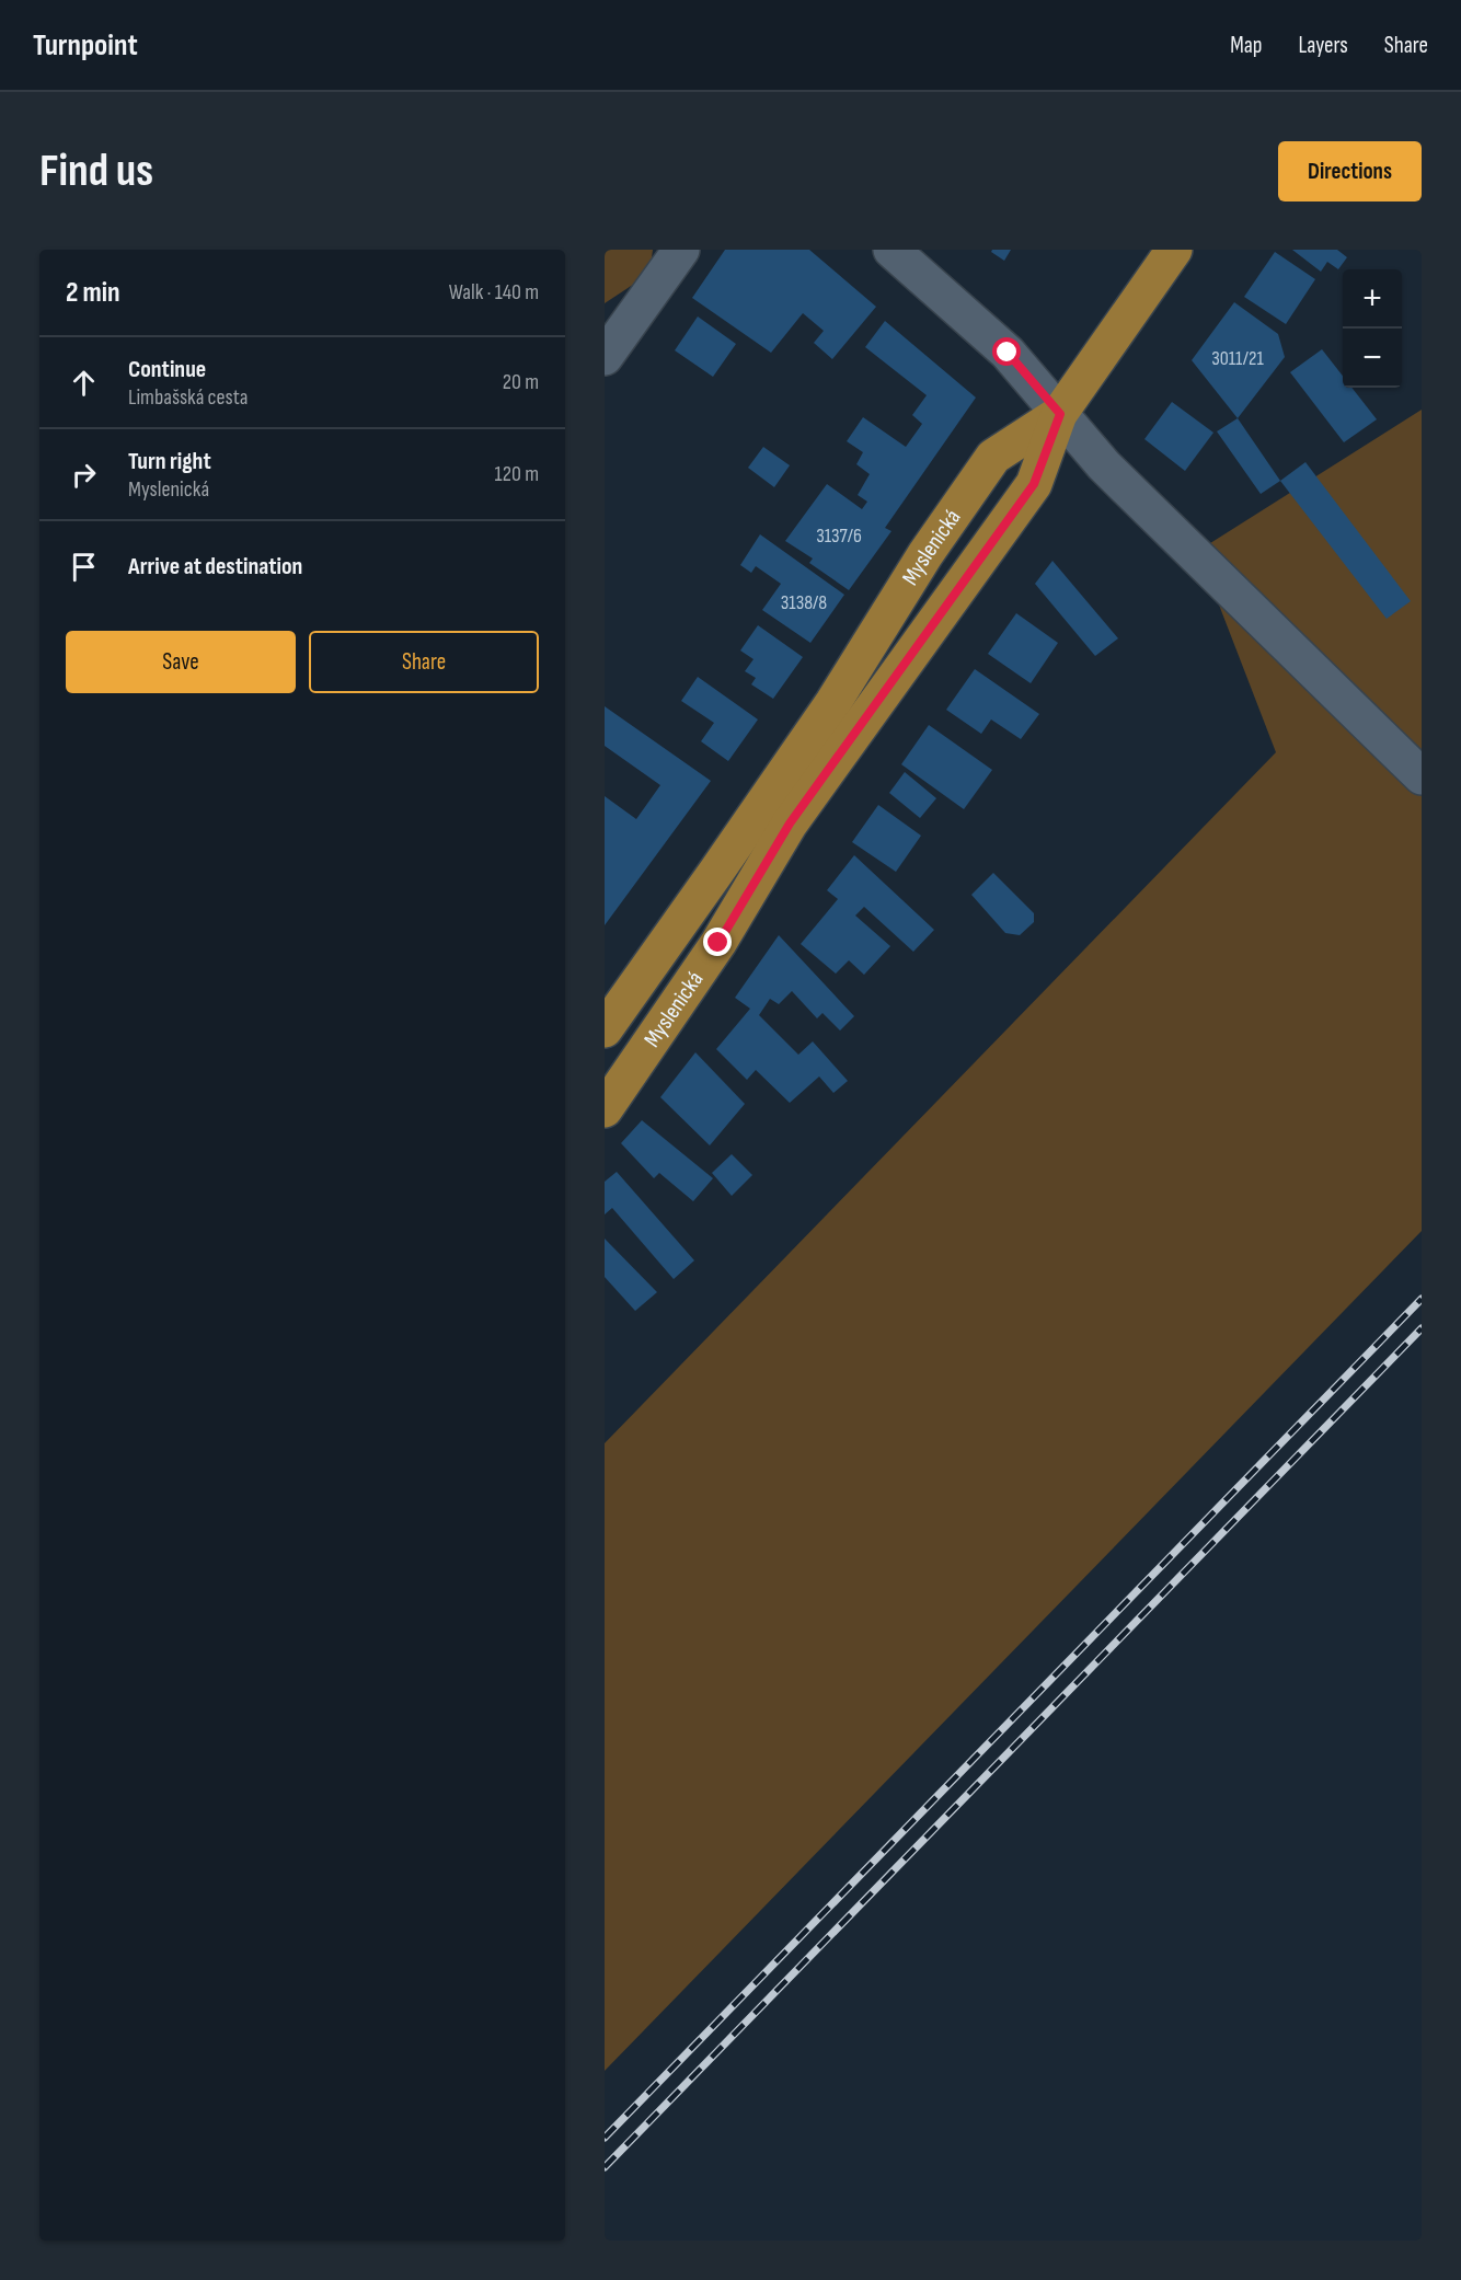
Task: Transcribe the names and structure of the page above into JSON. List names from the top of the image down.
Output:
{
  "streets": {
    "main road": ["Myslenická"]
  },
  "house_numbers": ["3011/21", "3137/6", "3138/8"],
  "page": {
    "header": "Turnpoint",
    "nav": ["Map", "Layers", "Share"],
    "buttons": [
      "Directions",
      ["Save", "Share"]
    ],
    "title": "Find us",
    "heading": ["2 min", "Walk · 140 m"],
    "map_buttons": ["+", "−"],
    "list": [
      ["Continue", "Limbašská cesta", "20 m"],
      ["Turn right", "Myslenická", "120 m"],
      "Arrive at destination"
    ]
  }
}
